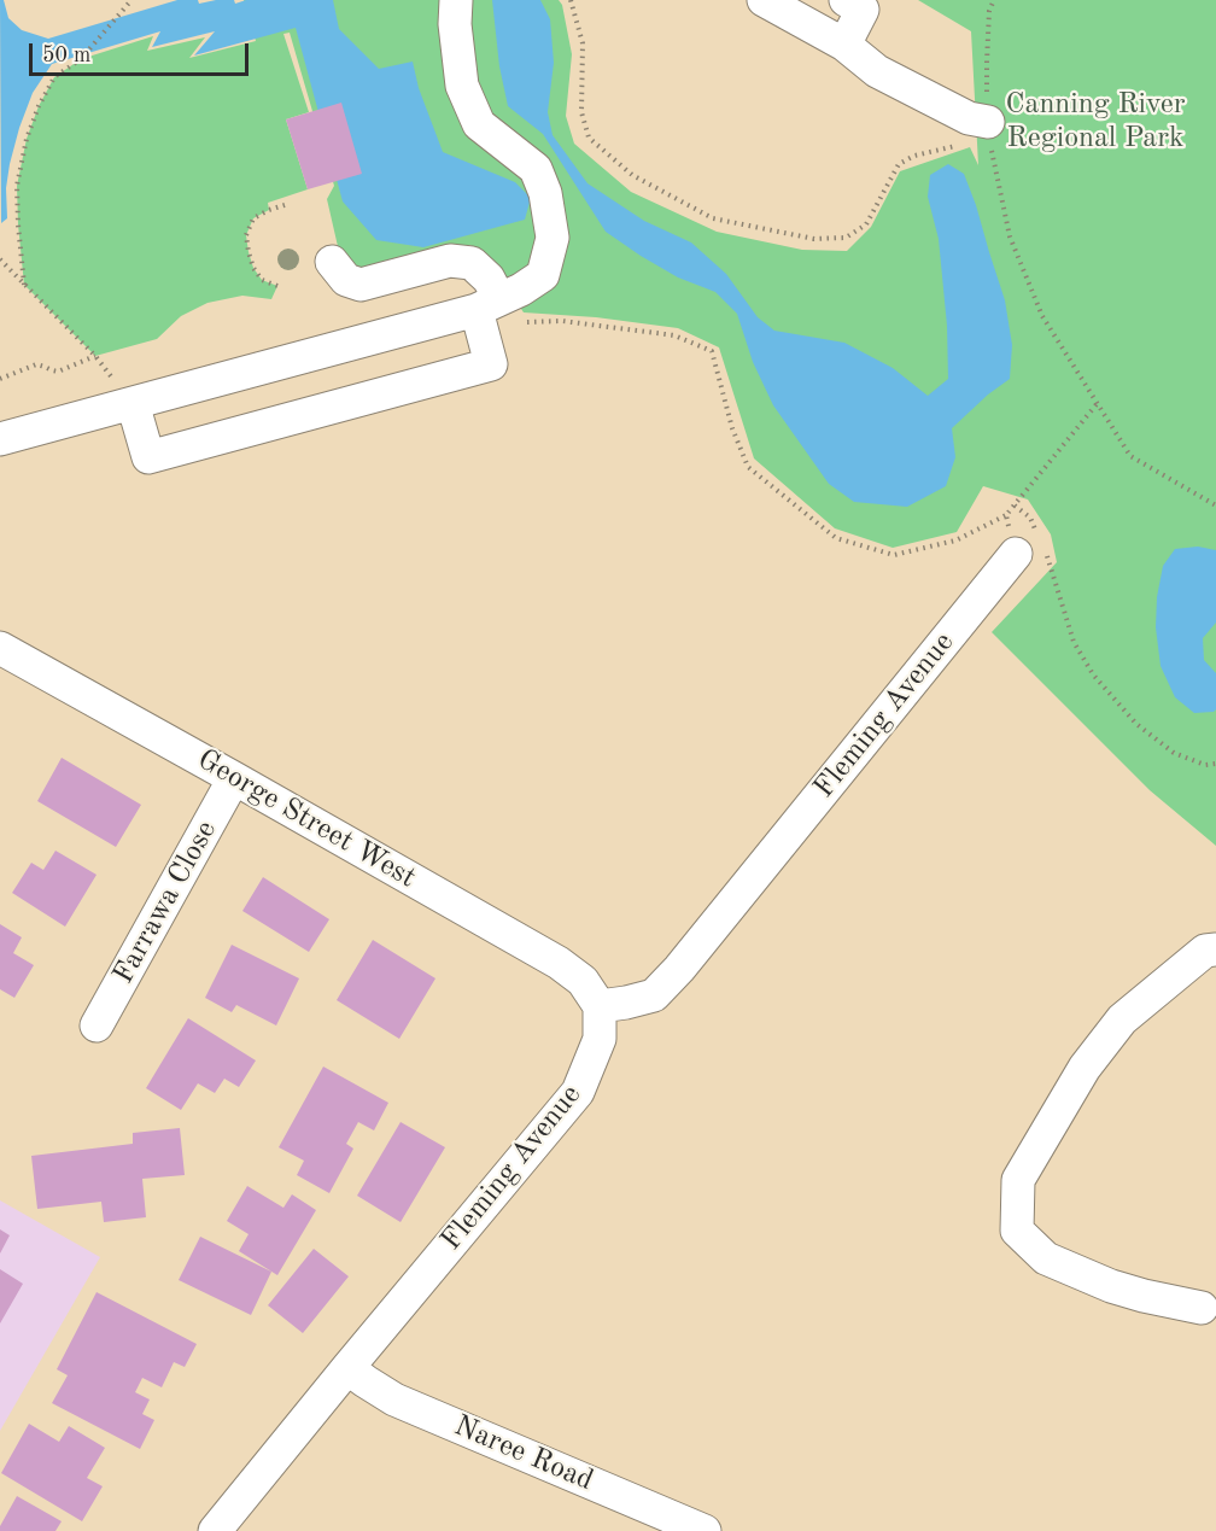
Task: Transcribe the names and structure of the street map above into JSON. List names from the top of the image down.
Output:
{
  "streets": {
    "street": [
      "Fleming Avenue",
      "George Street West",
      "Farrawa Close",
      "Naree Road"
    ]
  },
  "crossings": [
    ["Fleming Avenue", "George Street West"],
    ["Fleming Avenue", "Naree Road"],
    ["George Street West", "Farrawa Close"]
  ],
  "parks": ["Canning River Regional Park"],
  "scale_bar": "50 m"
}
